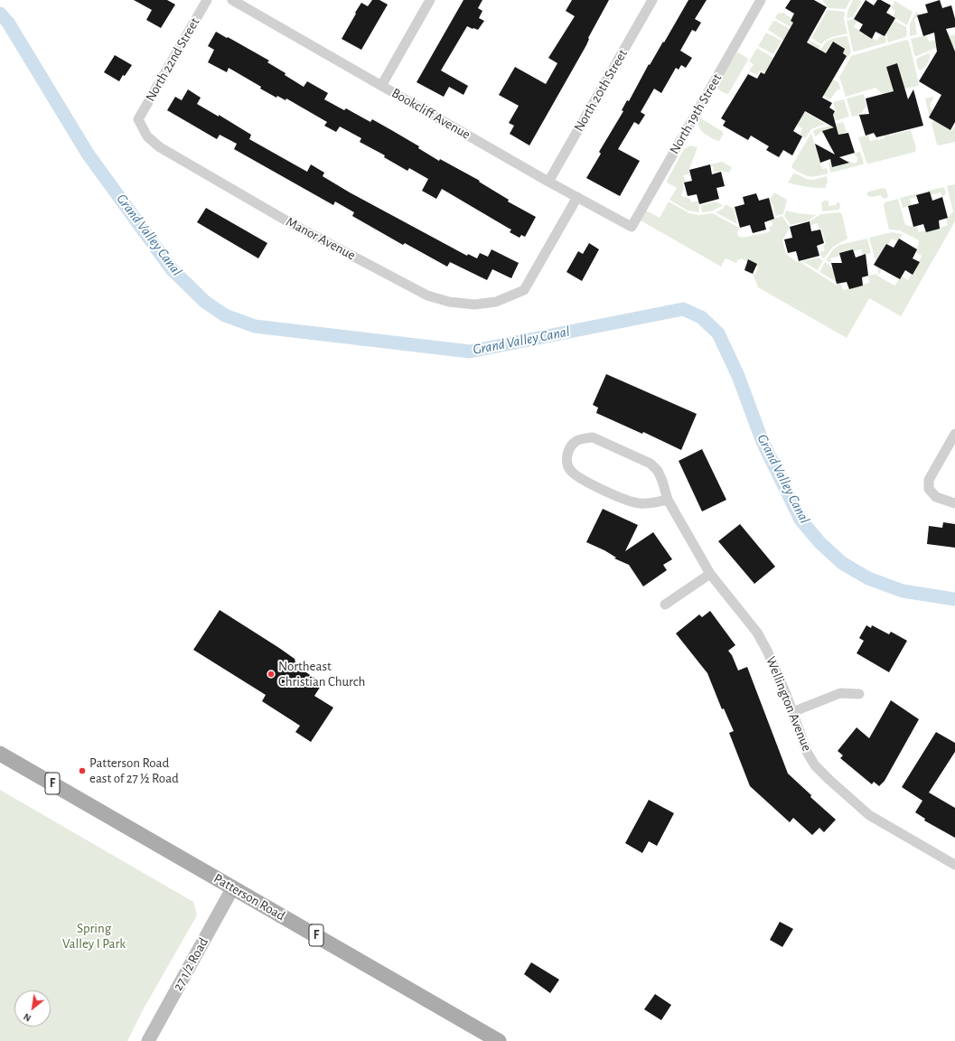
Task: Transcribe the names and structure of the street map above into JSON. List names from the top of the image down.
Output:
{
  "streets": {
    "main road": ["F", "Patterson Road", "27 1/2 Road"],
    "street": [
      "North 22nd Street",
      "North 20th Street",
      "Bookcliff Avenue",
      "North 19th Street",
      "Manor Avenue",
      "Wellington Avenue"
    ]
  },
  "crossings": [
    ["North 22nd Street", "Manor Avenue"],
    ["North 20th Street", "Bookcliff Avenue"],
    ["Bookcliff Avenue", "North 19th Street"],
    ["Bookcliff Avenue", "Manor Avenue"],
    ["Patterson Road", "27 1/2 Road"]
  ],
  "water": ["Grand Valley Canal"],
  "parks": ["Spring Valley I Park"],
  "places": ["Northeast Christian Church", "Patterson Road east of 27 ½ Road"],
  "north": "bottom left"
}
